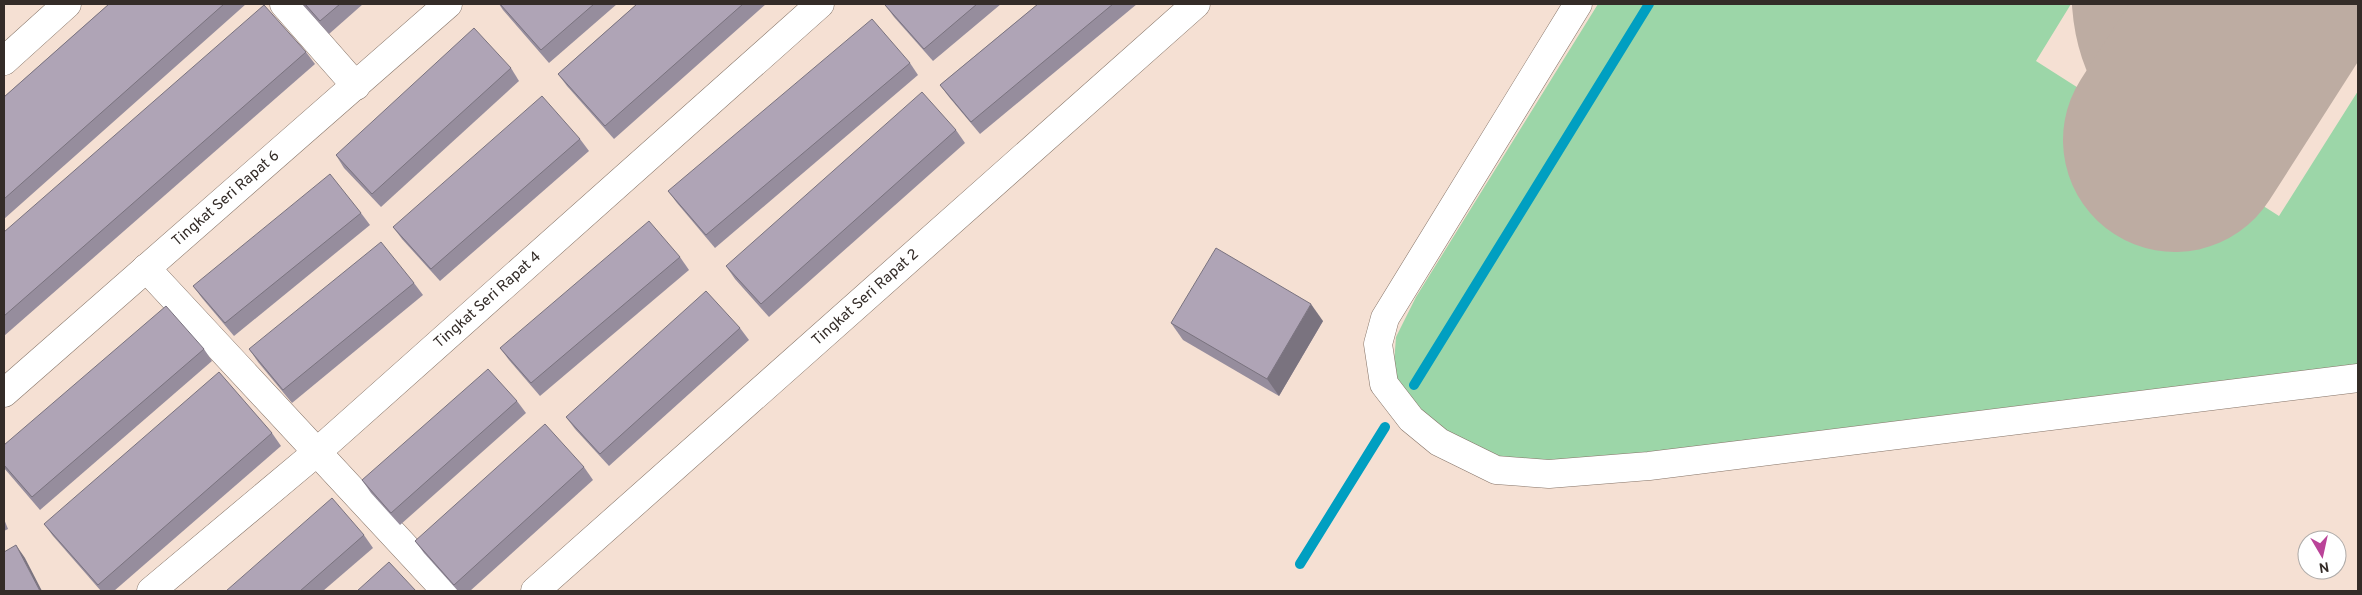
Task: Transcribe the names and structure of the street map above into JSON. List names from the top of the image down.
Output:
{
  "streets": {
    "street": ["Tingkat Seri Rapat 6", "Tingkat Seri Rapat 2", "Tingkat Seri Rapat 4"]
  },
  "north": "bottom"
}
